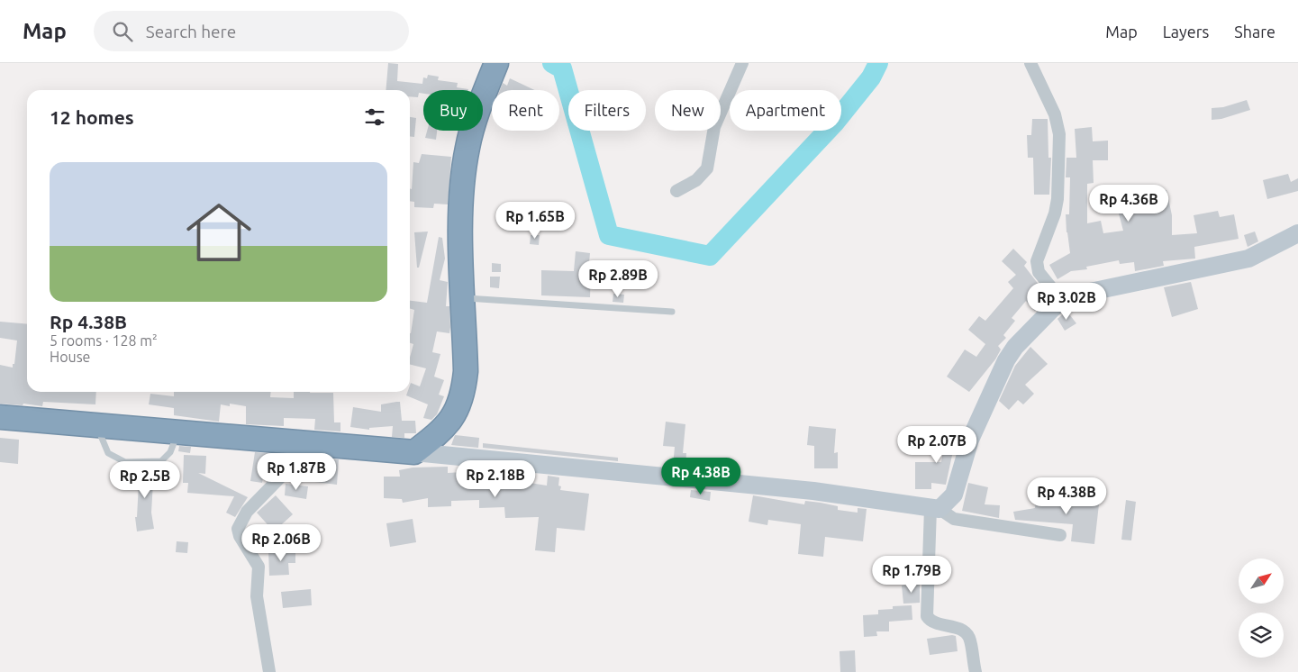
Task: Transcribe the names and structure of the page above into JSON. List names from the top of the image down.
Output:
{
  "north": "top right",
  "page": {
    "header": "Map",
    "search": "Search here",
    "nav": ["Map", "Layers", "Share"],
    "chip": [
      "Buy",
      "Rent",
      "Filters",
      "New",
      "Apartment"
    ],
    "heading": "12 homes",
    "list": [
      {
        "name": "Rp 4.38B",
        "note": "5 rooms · 128 m² · House"
      }
    ],
    "price": [
      "Rp 4.36B",
      "Rp 1.65B",
      "Rp 2.89B",
      "Rp 3.02B",
      "Rp 2.07B",
      "Rp 1.87B",
      "Rp 4.38B",
      "Rp 2.18B",
      "Rp 2.5B",
      "Rp 4.38B",
      "Rp 2.06B",
      "Rp 1.79B"
    ]
  }
}
